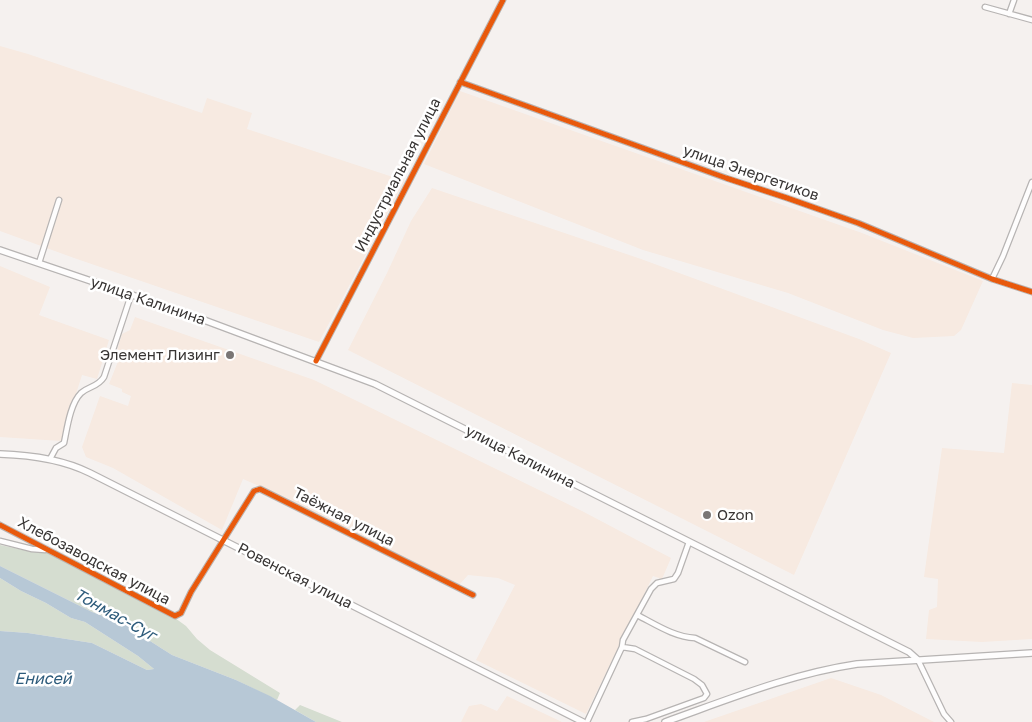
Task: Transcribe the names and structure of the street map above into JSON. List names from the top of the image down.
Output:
{
  "streets": {
    "main road": ["улица Калинина", "Ровенская улица"],
    "street": [
      "улица Энергетиков",
      "Индустриальная улица",
      "Таёжная улица",
      "Хлебозаводская улица"
    ]
  },
  "crossings": [
    ["улица Энергетиков", "Индустриальная улица"],
    ["Индустриальная улица", "улица Калинина"],
    ["Таёжная улица", "Хлебозаводская улица"],
    ["Таёжная улица", "Ровенская улица"],
    ["Хлебозаводская улица", "Ровенская улица"]
  ],
  "water": ["Тонмас-Суг", "Енисей"],
  "places": ["Элемент Лизинг", "Ozon"]
}
